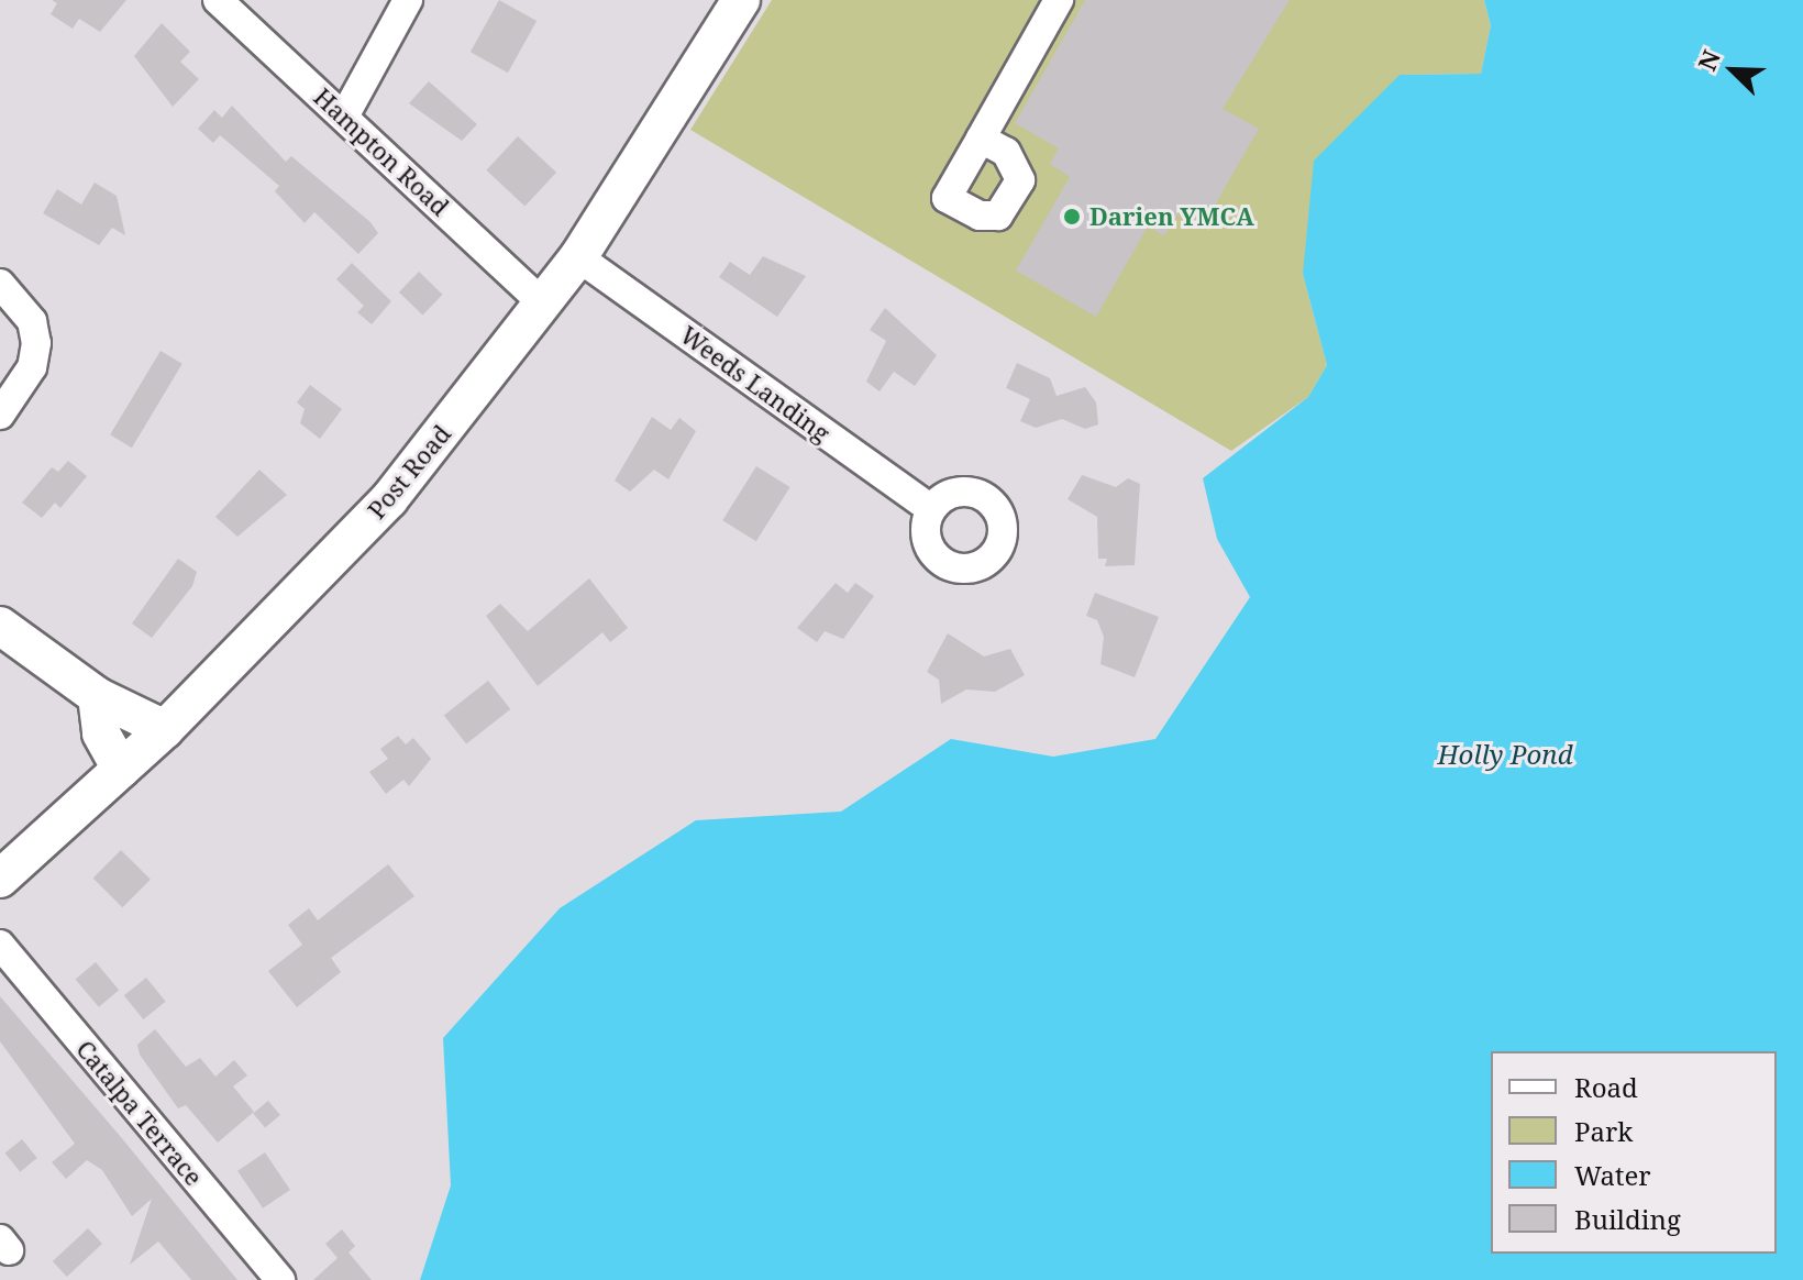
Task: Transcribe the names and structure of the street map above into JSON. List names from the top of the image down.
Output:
{
  "streets": {
    "main road": ["Post Road"],
    "street": ["Hampton Road", "Weeds Landing", "Catalpa Terrace"]
  },
  "crossings": [
    ["Hampton Road", "Post Road"],
    ["Weeds Landing", "Post Road"]
  ],
  "water": ["Holly Pond"],
  "places": ["Darien YMCA"],
  "legend": [
    "Road",
    "Park",
    "Water",
    "Building"
  ],
  "north": "top left"
}
